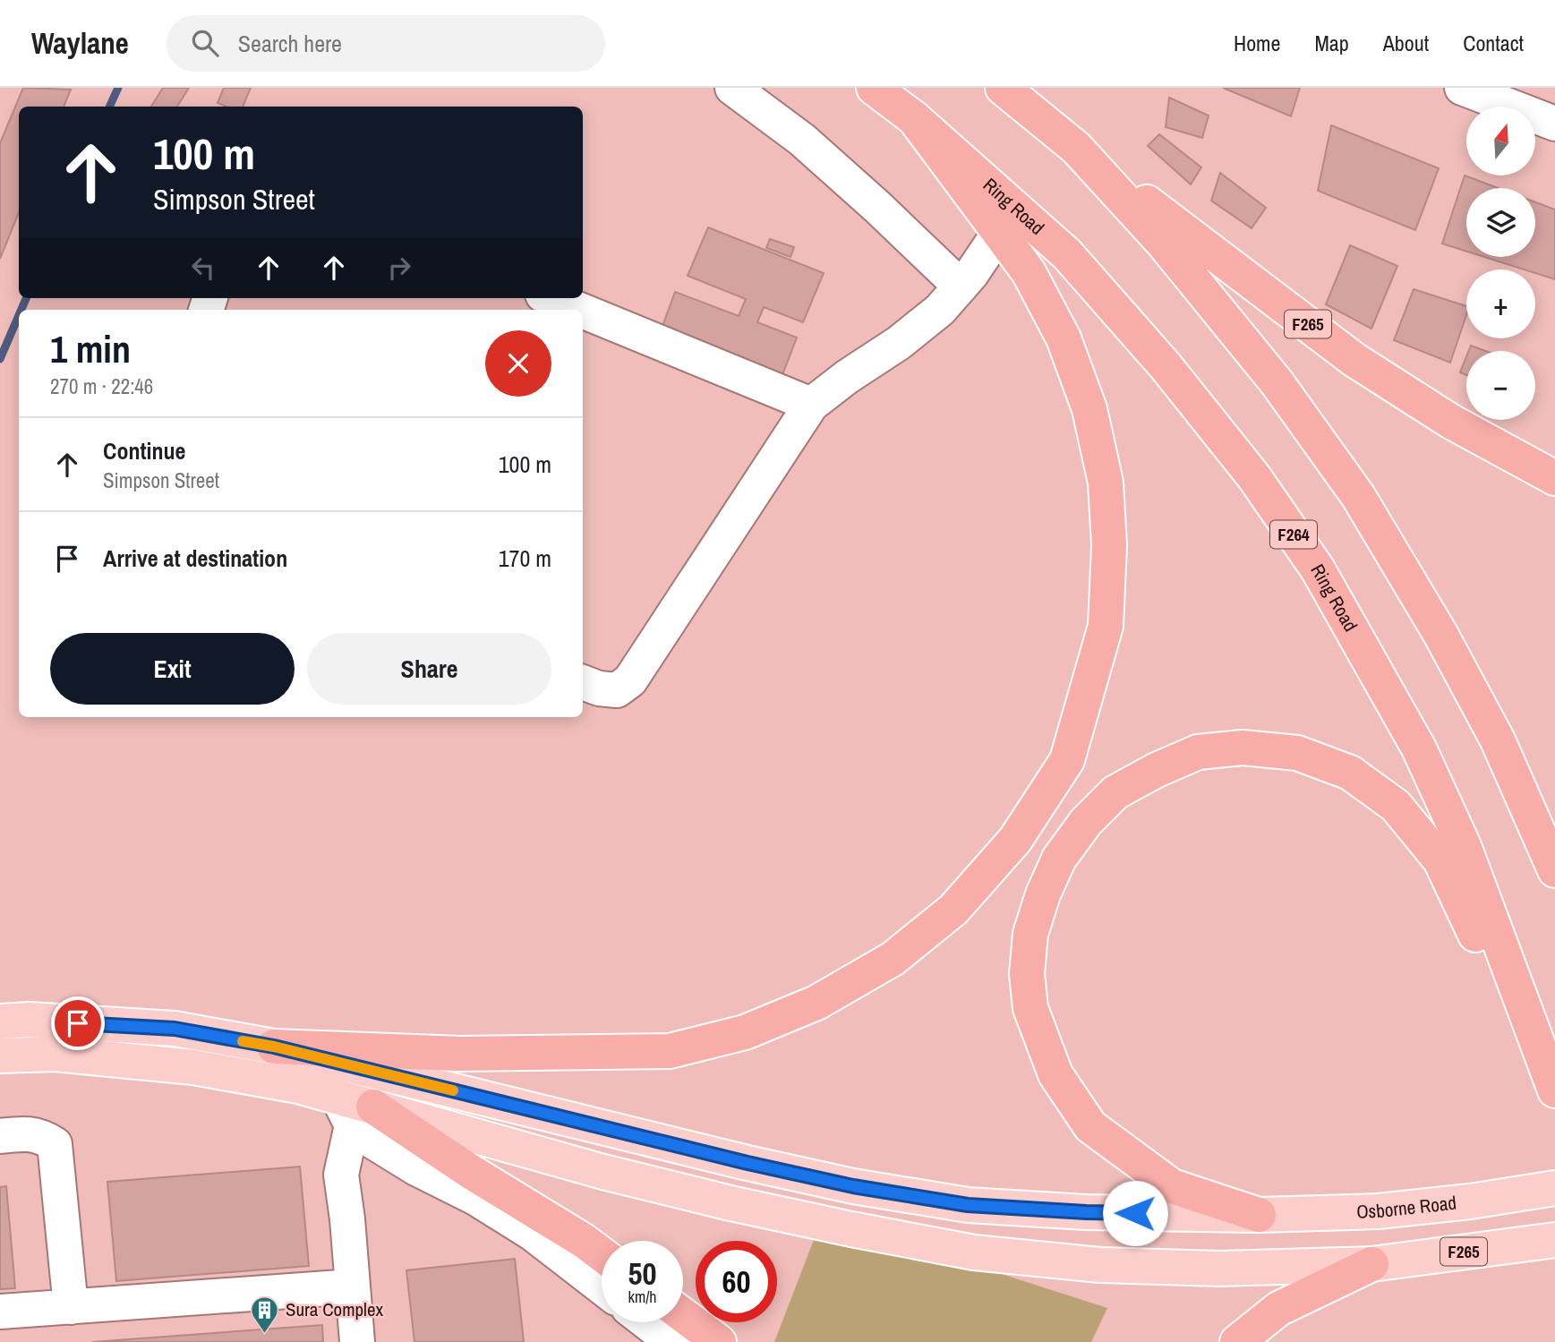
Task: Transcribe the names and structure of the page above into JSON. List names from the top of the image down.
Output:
{
  "streets": {
    "highway": ["Ring Road", "F265", "F264"],
    "main road": ["Osborne Road"]
  },
  "places": {
    "building": ["Sura Complex"]
  },
  "north": "top",
  "page": {
    "header": "Waylane",
    "search": "Search here",
    "nav": [
      "Home",
      "Map",
      "About",
      "Contact"
    ],
    "map_buttons": ["+", "−"],
    "turn": ["100 m", "Simpson Street"],
    "heading": ["1 min", "270 m · 22:46"],
    "list": [
      {
        "name": "Continue",
        "note": "Simpson Street",
        "value": "100 m"
      },
      {
        "name": "Arrive at destination",
        "value": "170 m"
      }
    ],
    "buttons": ["Exit", "Share"],
    "speed": "50 km/h",
    "limit": "60"
  }
}
